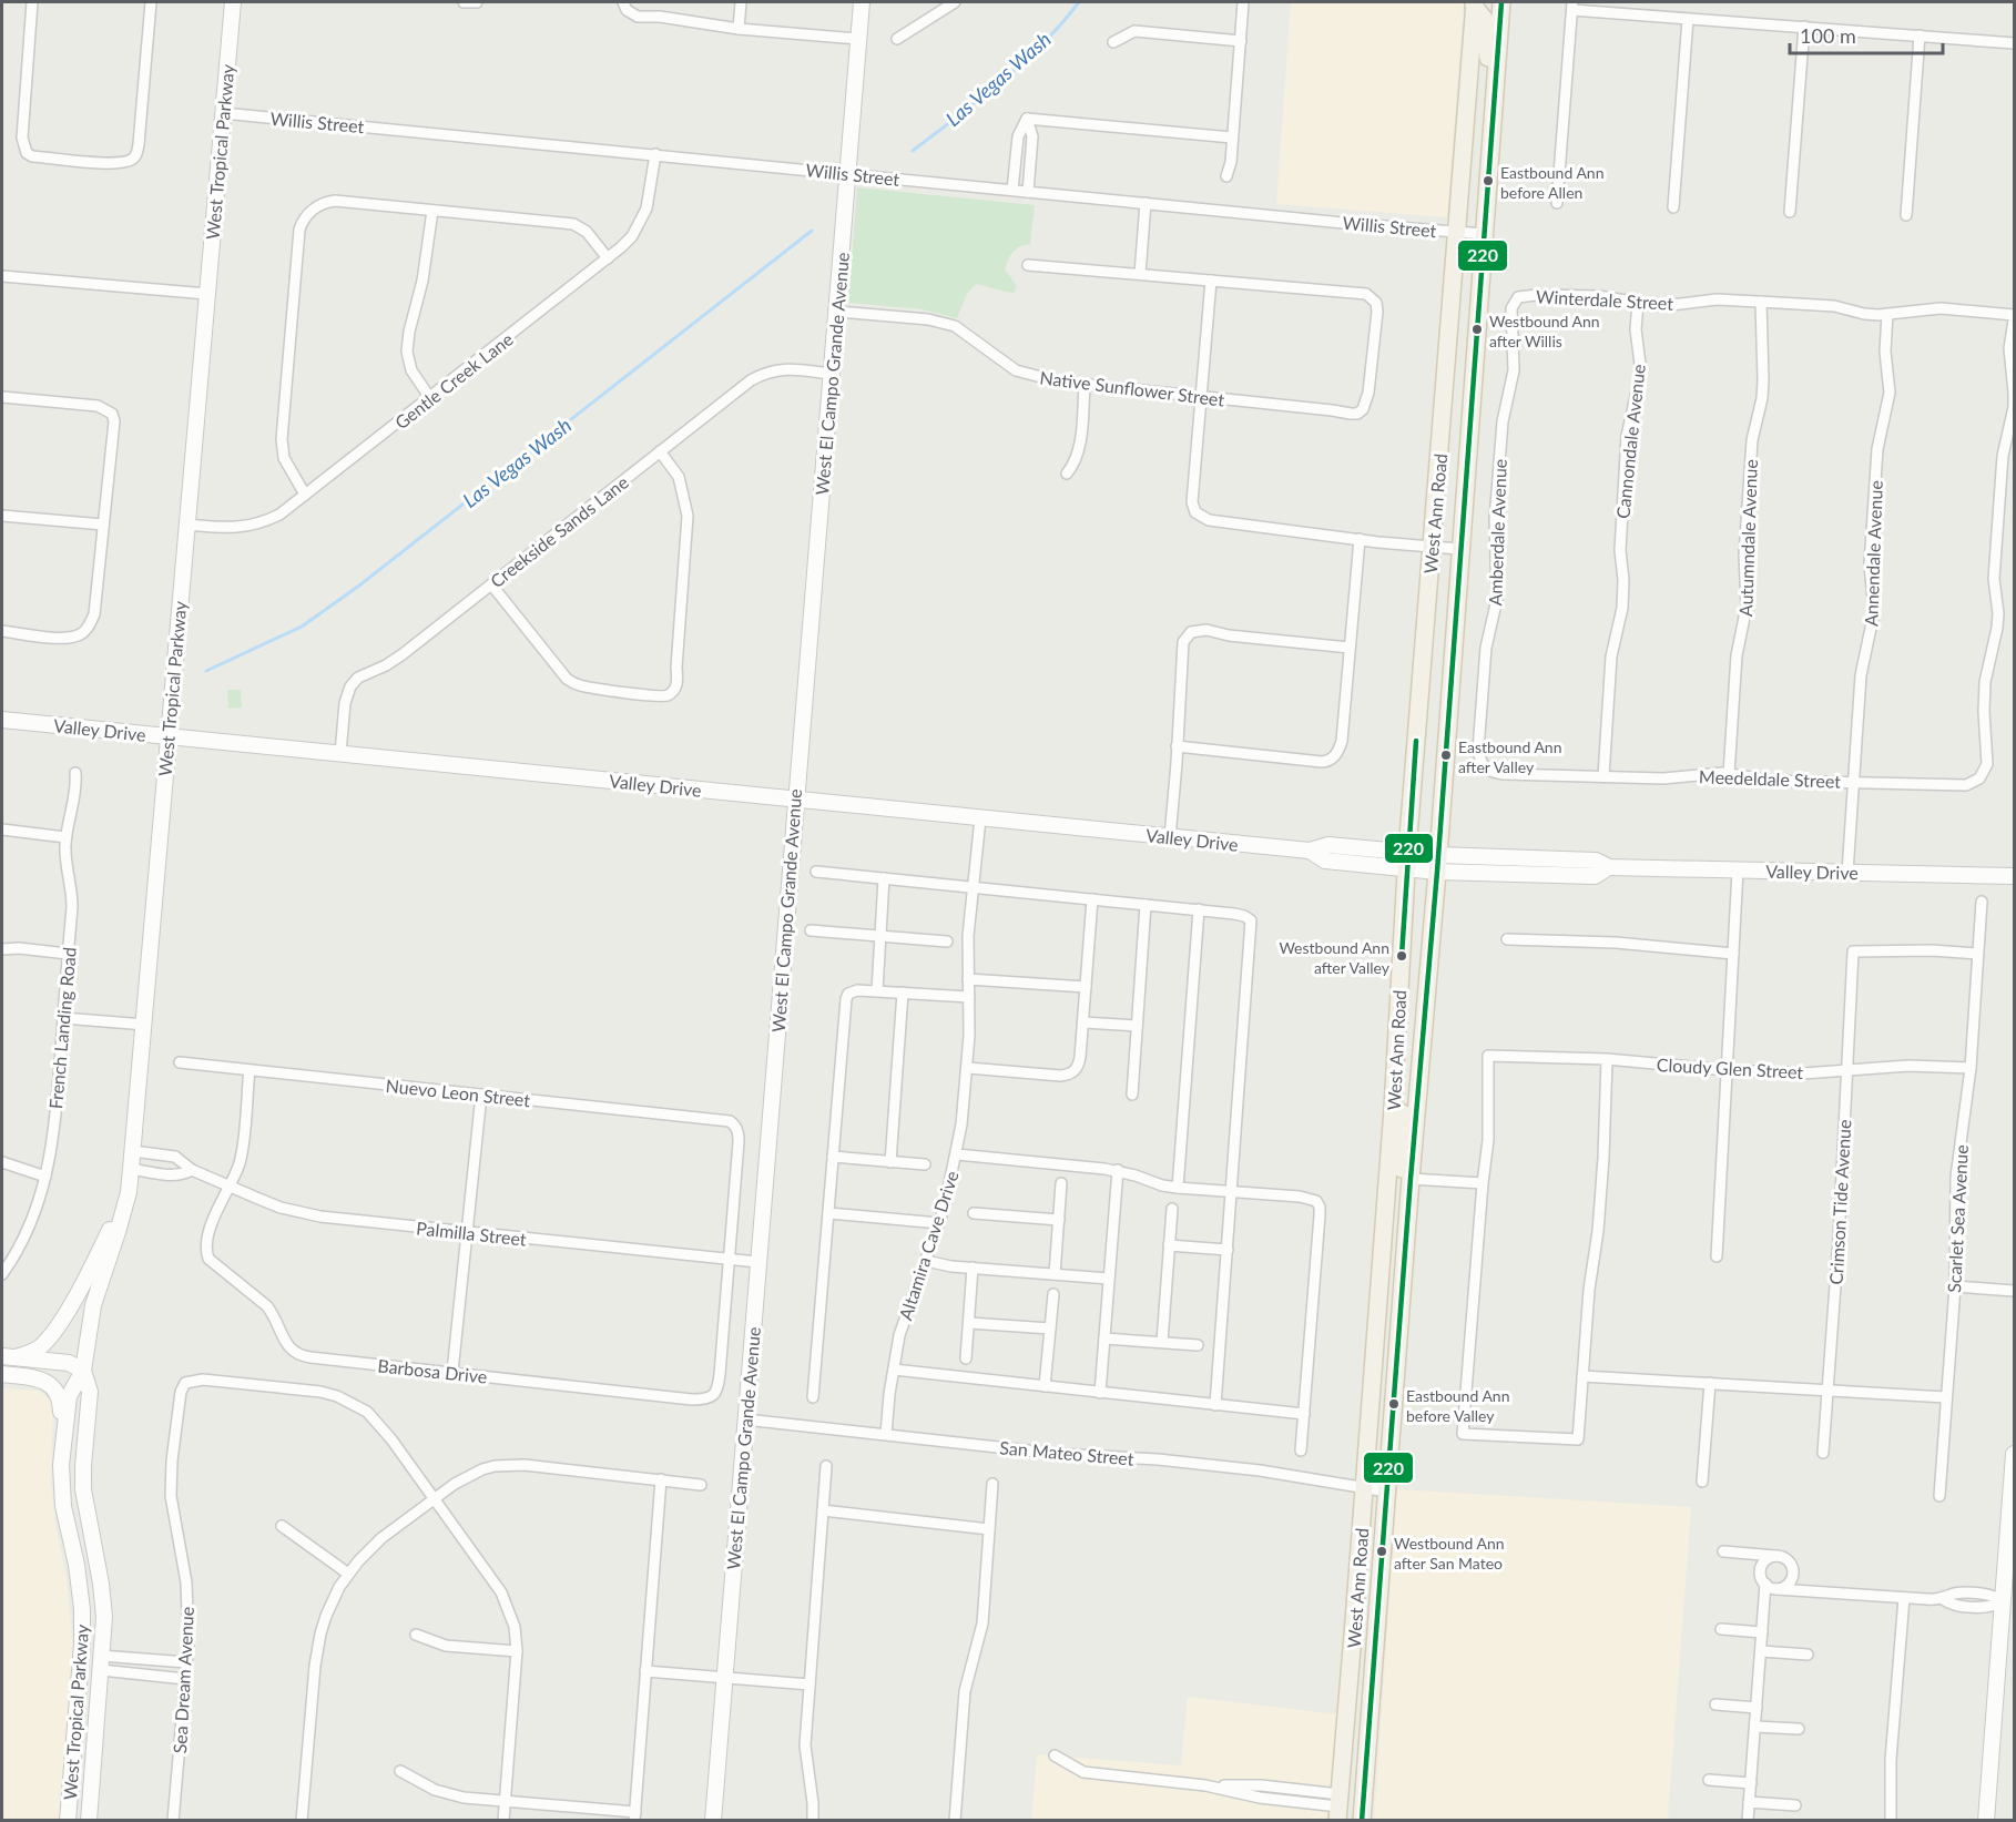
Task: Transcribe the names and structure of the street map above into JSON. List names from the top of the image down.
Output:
{
  "streets": {
    "main road": ["West Ann Road"],
    "street": [
      "Willis Street",
      "West Tropical Parkway",
      "Winterdale Street",
      "West El Campo Grande Avenue",
      "Gentle Creek Lane",
      "Native Sunflower Street",
      "Cannondale Avenue",
      "Creekside Sands Lane",
      "Amberdale Avenue",
      "Autumndale Avenue",
      "Annendale Avenue",
      "Valley Drive",
      "Meedeldale Street",
      "French Landing Road",
      "Cloudy Glen Street",
      "Nuevo Leon Street",
      "Crimson Tide Avenue",
      "Scarlet Sea Avenue",
      "Palmilla Street",
      "Altamira Cave Drive",
      "Barbosa Drive",
      "San Mateo Street",
      "Sea Dream Avenue"
    ]
  },
  "crossings": [
    ["Willis Street", "West Tropical Parkway"],
    ["Willis Street", "West El Campo Grande Avenue"],
    ["Willis Street", "Gentle Creek Lane"],
    ["Willis Street", "West Ann Road"],
    ["West Tropical Parkway", "Gentle Creek Lane"],
    ["West Tropical Parkway", "Valley Drive"],
    ["West Tropical Parkway", "Palmilla Street"],
    ["Winterdale Street", "Cannondale Avenue"],
    ["Winterdale Street", "Amberdale Avenue"],
    ["Winterdale Street", "Autumndale Avenue"],
    ["Winterdale Street", "Annendale Avenue"],
    ["West El Campo Grande Avenue", "Native Sunflower Street"],
    ["West El Campo Grande Avenue", "Creekside Sands Lane"],
    ["West El Campo Grande Avenue", "Valley Drive"],
    ["West El Campo Grande Avenue", "Palmilla Street"],
    ["West El Campo Grande Avenue", "San Mateo Street"],
    ["Cannondale Avenue", "Meedeldale Street"],
    ["West Ann Road", "Valley Drive"],
    ["West Ann Road", "San Mateo Street"],
    ["Creekside Sands Lane", "Valley Drive"],
    ["Amberdale Avenue", "Meedeldale Street"],
    ["Autumndale Avenue", "Meedeldale Street"],
    ["Annendale Avenue", "Valley Drive"],
    ["Annendale Avenue", "Meedeldale Street"],
    ["Valley Drive", "Altamira Cave Drive"],
    ["Cloudy Glen Street", "Crimson Tide Avenue"],
    ["Cloudy Glen Street", "Scarlet Sea Avenue"],
    ["Nuevo Leon Street", "Palmilla Street"],
    ["Nuevo Leon Street", "Barbosa Drive"],
    ["Crimson Tide Avenue", "Scarlet Sea Avenue"],
    ["Palmilla Street", "Barbosa Drive"],
    ["Altamira Cave Drive", "San Mateo Street"]
  ],
  "water": ["Las Vegas Wash"],
  "places": [
    "Eastbound Ann before Allen",
    "Westbound Ann after Willis",
    "Eastbound Ann after Valley",
    "Westbound Ann after Valley",
    "Eastbound Ann before Valley",
    "Westbound Ann after San Mateo"
  ],
  "lines": ["transit line 220"],
  "scale_bar": "100 m"
}
